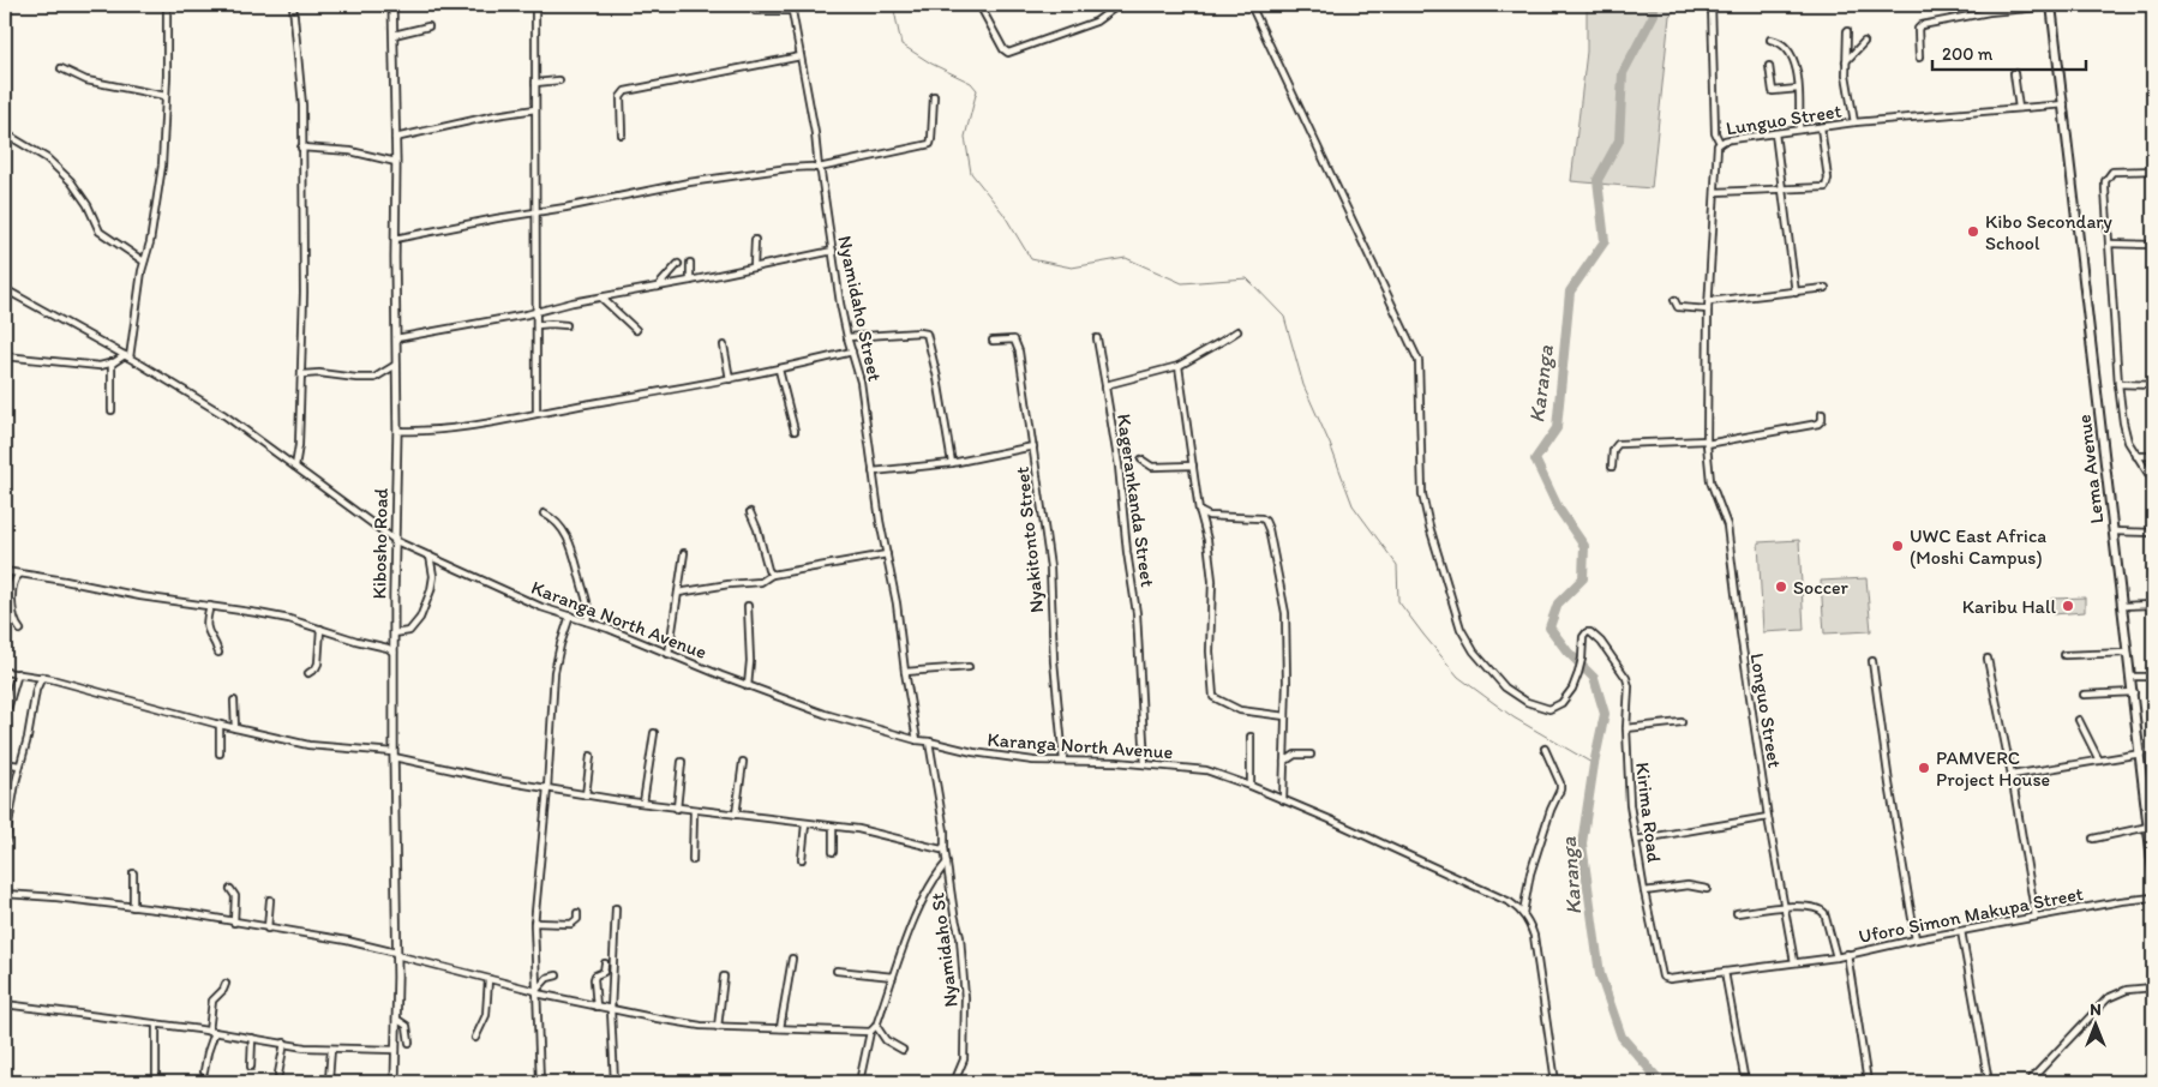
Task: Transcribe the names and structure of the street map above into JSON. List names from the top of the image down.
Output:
{
  "streets": {
    "main road": ["Lema Avenue"],
    "street": [
      "Lunguo Street",
      "Nyamidaho Street",
      "Kagerankanda Street",
      "Nyakitonto Street",
      "Kibosho Road",
      "Karanga North Avenue",
      "Longuo Street",
      "Kirima Road",
      "Uforo Simon Makupa Street",
      "Nyamidaho St"
    ]
  },
  "crossings": [
    ["Lunguo Street", "Lema Avenue"],
    ["Lunguo Street", "Longuo Street"],
    ["Nyamidaho Street", "Karanga North Avenue"],
    ["Kagerankanda Street", "Karanga North Avenue"],
    ["Nyakitonto Street", "Karanga North Avenue"],
    ["Kibosho Road", "Karanga North Avenue"],
    ["Karanga North Avenue", "Nyamidaho St"],
    ["Longuo Street", "Uforo Simon Makupa Street"],
    ["Kirima Road", "Uforo Simon Makupa Street"]
  ],
  "water": ["Karanga"],
  "places": [
    "Kibo Secondary School",
    "UWC East Africa (Moshi Campus)",
    "Soccer",
    "Karibu Hall",
    "PAMVERC Project House"
  ],
  "scale_bar": "200 m",
  "north": "top"
}
